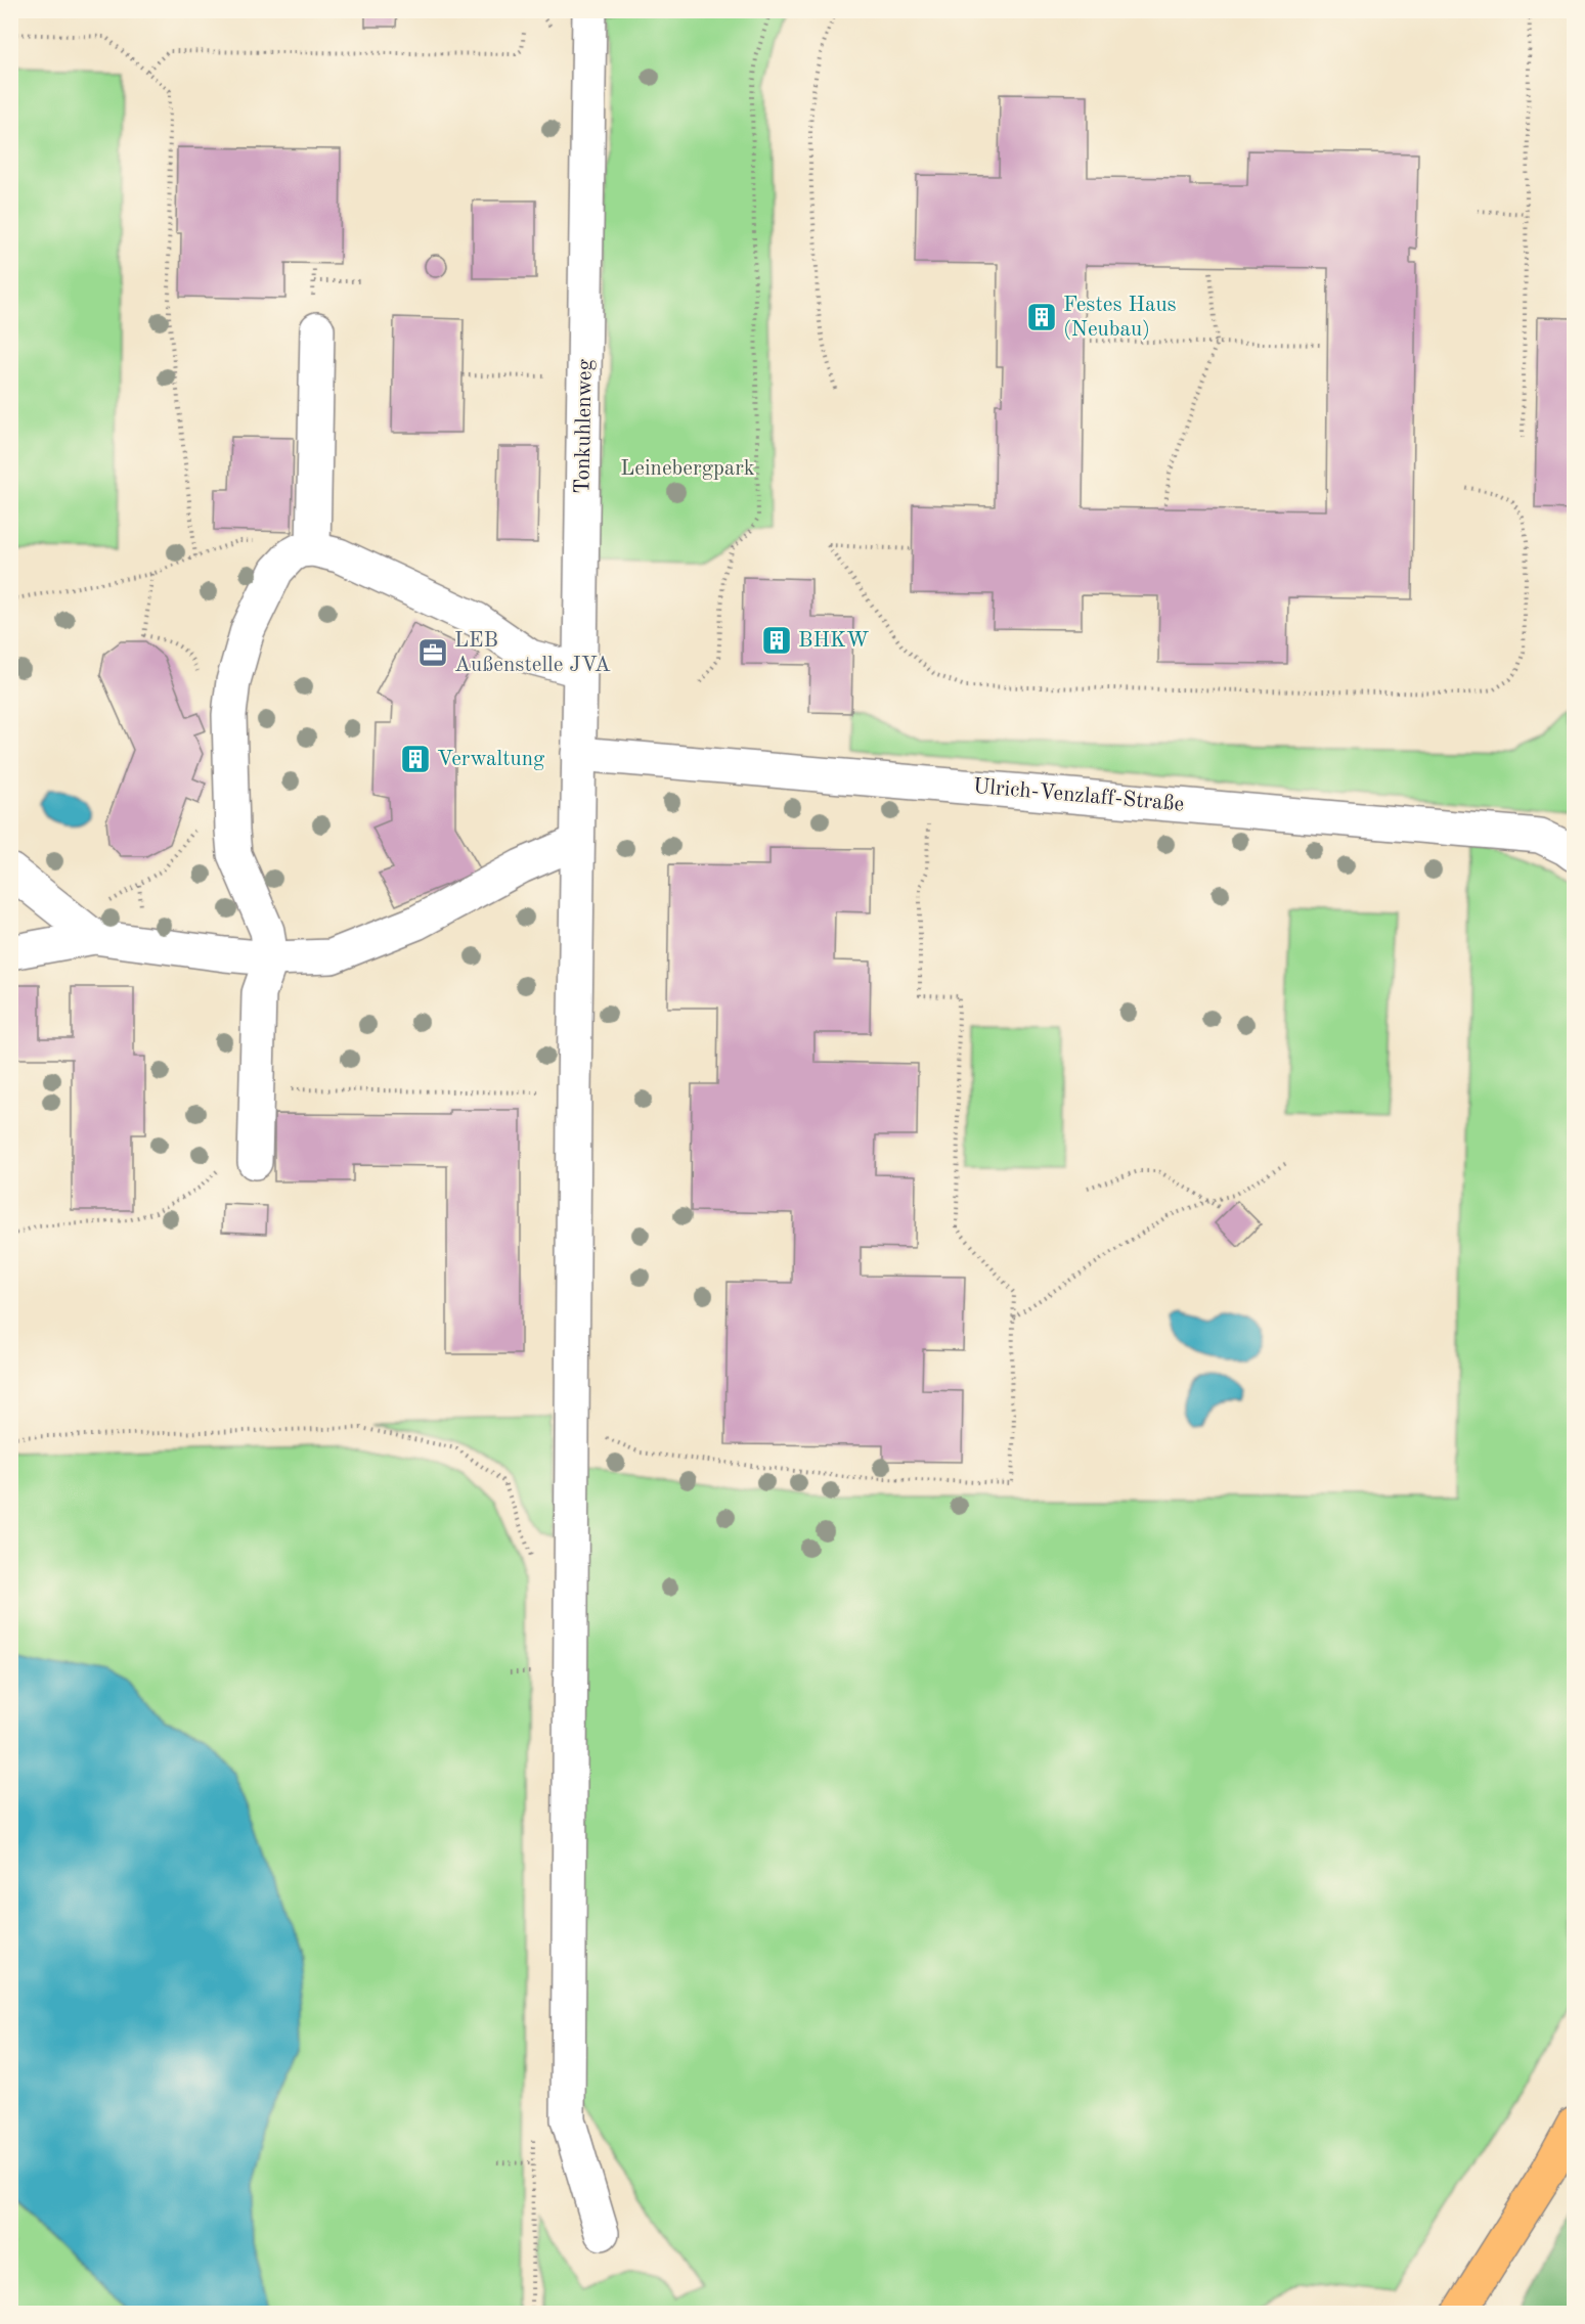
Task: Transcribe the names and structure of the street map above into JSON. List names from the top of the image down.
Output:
{
  "streets": {
    "street": ["Tonkuhlenweg", "Ulrich-Venzlaff-Straße"]
  },
  "crossings": [
    ["Tonkuhlenweg", "Ulrich-Venzlaff-Straße"]
  ],
  "parks": ["Leinebergpark"],
  "places": {
    "building": ["Festes Haus (Neubau)", "BHKW", "Verwaltung"],
    "office": ["LEB Außenstelle JVA"]
  }
}
